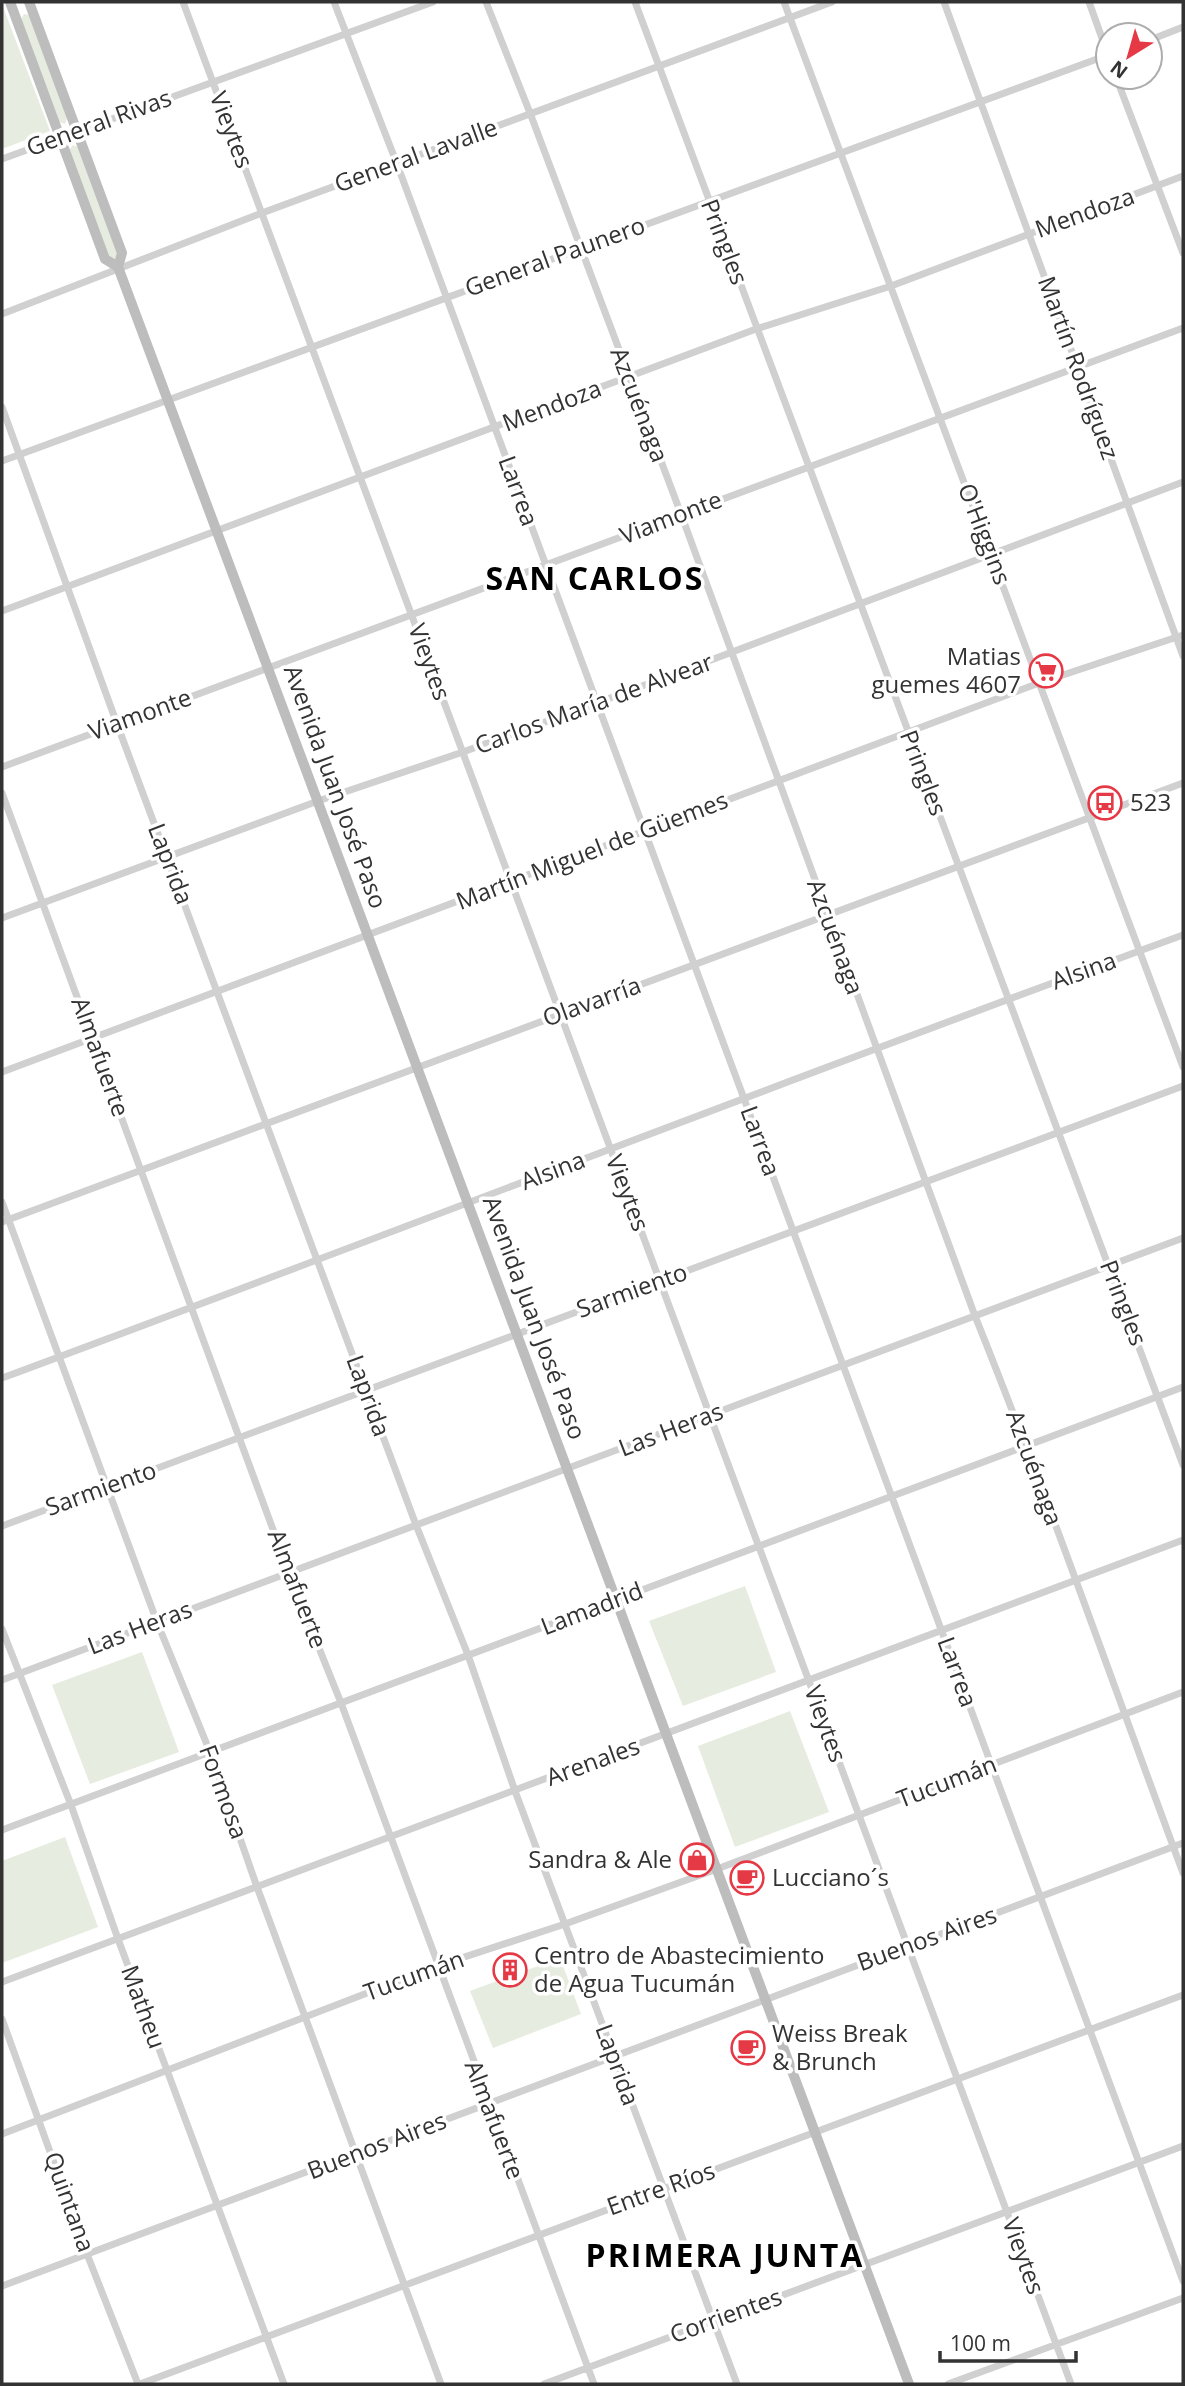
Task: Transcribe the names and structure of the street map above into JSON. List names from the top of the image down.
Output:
{
  "streets": {
    "main road": ["Avenida Juan José Paso"],
    "street": [
      "General Rivas",
      "Vieytes",
      "General Lavalle",
      "Mendoza",
      "Pringles",
      "General Paunero",
      "Martín Rodríguez",
      "Azcuénaga",
      "Larrea",
      "Viamonte",
      "O'Higgins",
      "Carlos María de Alvear",
      "Martín Miguel de Güemes",
      "Laprida",
      "Alsina",
      "Olavarría",
      "Almafuerte",
      "Sarmiento",
      "Las Heras",
      "Lamadrid",
      "Arenales",
      "Tucumán",
      "Formosa",
      "Buenos Aires",
      "Matheu",
      "Entre Ríos",
      "Quintana",
      "Corrientes"
    ]
  },
  "crossings": [
    ["General Rivas", "Vieytes"],
    ["General Rivas", "Larrea"],
    ["General Rivas", "Avenida Juan José Paso"],
    ["Vieytes", "General Lavalle"],
    ["Vieytes", "Mendoza"],
    ["Vieytes", "General Paunero"],
    ["Vieytes", "Viamonte"],
    ["Vieytes", "Carlos María de Alvear"],
    ["Vieytes", "Martín Miguel de Güemes"],
    ["Vieytes", "Alsina"],
    ["Vieytes", "Olavarría"],
    ["Vieytes", "Sarmiento"],
    ["Vieytes", "Las Heras"],
    ["Vieytes", "Lamadrid"],
    ["Vieytes", "Arenales"],
    ["Vieytes", "Tucumán"],
    ["Vieytes", "Buenos Aires"],
    ["Vieytes", "Entre Ríos"],
    ["Vieytes", "Corrientes"],
    ["General Lavalle", "Pringles"],
    ["General Lavalle", "Azcuénaga"],
    ["General Lavalle", "Larrea"],
    ["General Lavalle", "O'Higgins"],
    ["General Lavalle", "Avenida Juan José Paso"],
    ["Mendoza", "Pringles"],
    ["Mendoza", "Martín Rodríguez"],
    ["Mendoza", "Azcuénaga"],
    ["Mendoza", "Larrea"],
    ["Mendoza", "O'Higgins"],
    ["Mendoza", "Avenida Juan José Paso"],
    ["Mendoza", "Laprida"],
    ["Pringles", "General Paunero"],
    ["Pringles", "Viamonte"],
    ["Pringles", "Carlos María de Alvear"],
    ["Pringles", "Martín Miguel de Güemes"],
    ["Pringles", "Alsina"],
    ["Pringles", "Olavarría"],
    ["Pringles", "Sarmiento"],
    ["Pringles", "Las Heras"],
    ["Pringles", "Lamadrid"],
    ["General Paunero", "Martín Rodríguez"],
    ["General Paunero", "Azcuénaga"],
    ["General Paunero", "Larrea"],
    ["General Paunero", "O'Higgins"],
    ["General Paunero", "Avenida Juan José Paso"],
    ["General Paunero", "Laprida"],
    ["Martín Rodríguez", "Viamonte"],
    ["Martín Rodríguez", "Carlos María de Alvear"],
    ["Martín Rodríguez", "Martín Miguel de Güemes"],
    ["Azcuénaga", "Viamonte"],
    ["Azcuénaga", "Carlos María de Alvear"],
    ["Azcuénaga", "Martín Miguel de Güemes"],
    ["Azcuénaga", "Alsina"],
    ["Azcuénaga", "Olavarría"],
    ["Azcuénaga", "Sarmiento"],
    ["Azcuénaga", "Las Heras"],
    ["Azcuénaga", "Lamadrid"],
    ["Azcuénaga", "Arenales"],
    ["Azcuénaga", "Tucumán"],
    ["Azcuénaga", "Buenos Aires"],
    ["Larrea", "Viamonte"],
    ["Larrea", "Carlos María de Alvear"],
    ["Larrea", "Martín Miguel de Güemes"],
    ["Larrea", "Alsina"],
    ["Larrea", "Olavarría"],
    ["Larrea", "Sarmiento"],
    ["Larrea", "Las Heras"],
    ["Larrea", "Lamadrid"],
    ["Larrea", "Arenales"],
    ["Larrea", "Tucumán"],
    ["Larrea", "Buenos Aires"],
    ["Larrea", "Entre Ríos"],
    ["Larrea", "Corrientes"],
    ["Viamonte", "O'Higgins"],
    ["Viamonte", "Avenida Juan José Paso"],
    ["Viamonte", "Laprida"],
    ["O'Higgins", "Carlos María de Alvear"],
    ["O'Higgins", "Martín Miguel de Güemes"],
    ["O'Higgins", "Alsina"],
    ["O'Higgins", "Olavarría"],
    ["Carlos María de Alvear", "Avenida Juan José Paso"],
    ["Carlos María de Alvear", "Laprida"],
    ["Carlos María de Alvear", "Almafuerte"],
    ["Avenida Juan José Paso", "Martín Miguel de Güemes"],
    ["Avenida Juan José Paso", "Alsina"],
    ["Avenida Juan José Paso", "Olavarría"],
    ["Avenida Juan José Paso", "Sarmiento"],
    ["Avenida Juan José Paso", "Las Heras"],
    ["Avenida Juan José Paso", "Lamadrid"],
    ["Avenida Juan José Paso", "Arenales"],
    ["Avenida Juan José Paso", "Tucumán"],
    ["Avenida Juan José Paso", "Buenos Aires"],
    ["Avenida Juan José Paso", "Entre Ríos"],
    ["Avenida Juan José Paso", "Corrientes"],
    ["Martín Miguel de Güemes", "Laprida"],
    ["Martín Miguel de Güemes", "Almafuerte"],
    ["Laprida", "Alsina"],
    ["Laprida", "Olavarría"],
    ["Laprida", "Sarmiento"],
    ["Laprida", "Las Heras"],
    ["Laprida", "Lamadrid"],
    ["Laprida", "Arenales"],
    ["Laprida", "Tucumán"],
    ["Laprida", "Buenos Aires"],
    ["Laprida", "Entre Ríos"],
    ["Laprida", "Corrientes"],
    ["Alsina", "Almafuerte"],
    ["Alsina", "Formosa"],
    ["Olavarría", "Almafuerte"],
    ["Olavarría", "Formosa"],
    ["Almafuerte", "Sarmiento"],
    ["Almafuerte", "Las Heras"],
    ["Almafuerte", "Lamadrid"],
    ["Almafuerte", "Arenales"],
    ["Almafuerte", "Tucumán"],
    ["Almafuerte", "Buenos Aires"],
    ["Almafuerte", "Entre Ríos"],
    ["Almafuerte", "Corrientes"],
    ["Sarmiento", "Formosa"],
    ["Las Heras", "Formosa"],
    ["Las Heras", "Matheu"],
    ["Lamadrid", "Formosa"],
    ["Lamadrid", "Matheu"],
    ["Arenales", "Formosa"],
    ["Arenales", "Matheu"],
    ["Tucumán", "Formosa"],
    ["Tucumán", "Matheu"],
    ["Tucumán", "Quintana"],
    ["Formosa", "Buenos Aires"],
    ["Formosa", "Entre Ríos"],
    ["Buenos Aires", "Matheu"],
    ["Buenos Aires", "Quintana"],
    ["Matheu", "Entre Ríos"],
    ["Entre Ríos", "Quintana"]
  ],
  "districts": ["SAN CARLOS", "PRIMERA JUNTA"],
  "places": {
    "supermarket": ["Matias guemes 4607"],
    "bus stop": ["523"],
    "shop": ["Sandra & Ale"],
    "cafe": ["Lucciano´s", "Weiss Break & Brunch"],
    "building": ["Centro de Abastecimiento de Agua Tucumán"]
  },
  "scale_bar": "100 m",
  "north": "bottom left"
}
